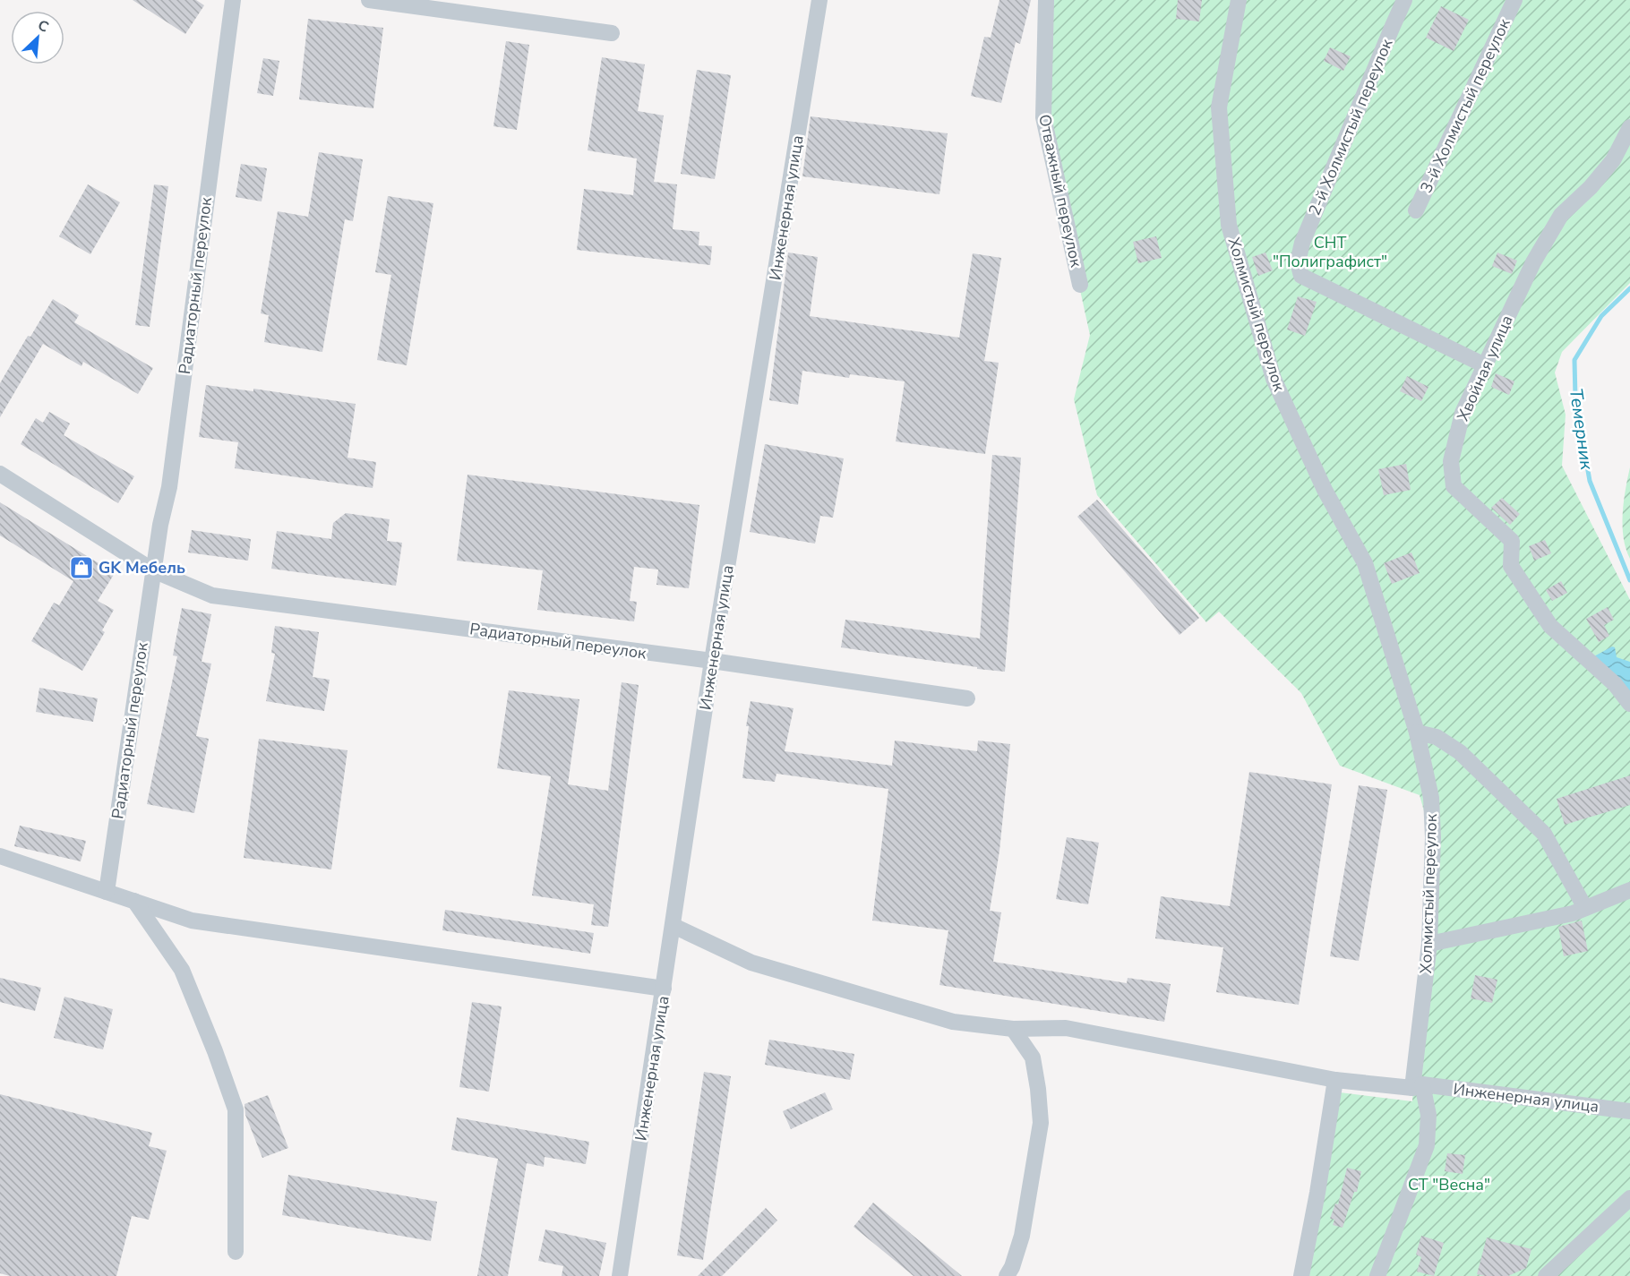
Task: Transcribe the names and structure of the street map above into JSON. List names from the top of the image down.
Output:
{
  "streets": {
    "street": [
      "3-й Холмистый переулок",
      "2-й Холмистый переулок",
      "Отважный переулок",
      "Инженерная улица",
      "Радиаторный переулок",
      "Холмистый переулок",
      "Хвойная улица"
    ]
  },
  "crossings": [
    ["2-й Холмистый переулок", "Хвойная улица"],
    ["Инженерная улица", "Радиаторный переулок"],
    ["Инженерная улица", "Холмистый переулок"]
  ],
  "water": ["Темерник"],
  "parks": ["СНТ \"Полиграфист\"", "СТ \"Весна\""],
  "places": {
    "shop": ["GK Мебель"]
  },
  "north": "top right"
}
